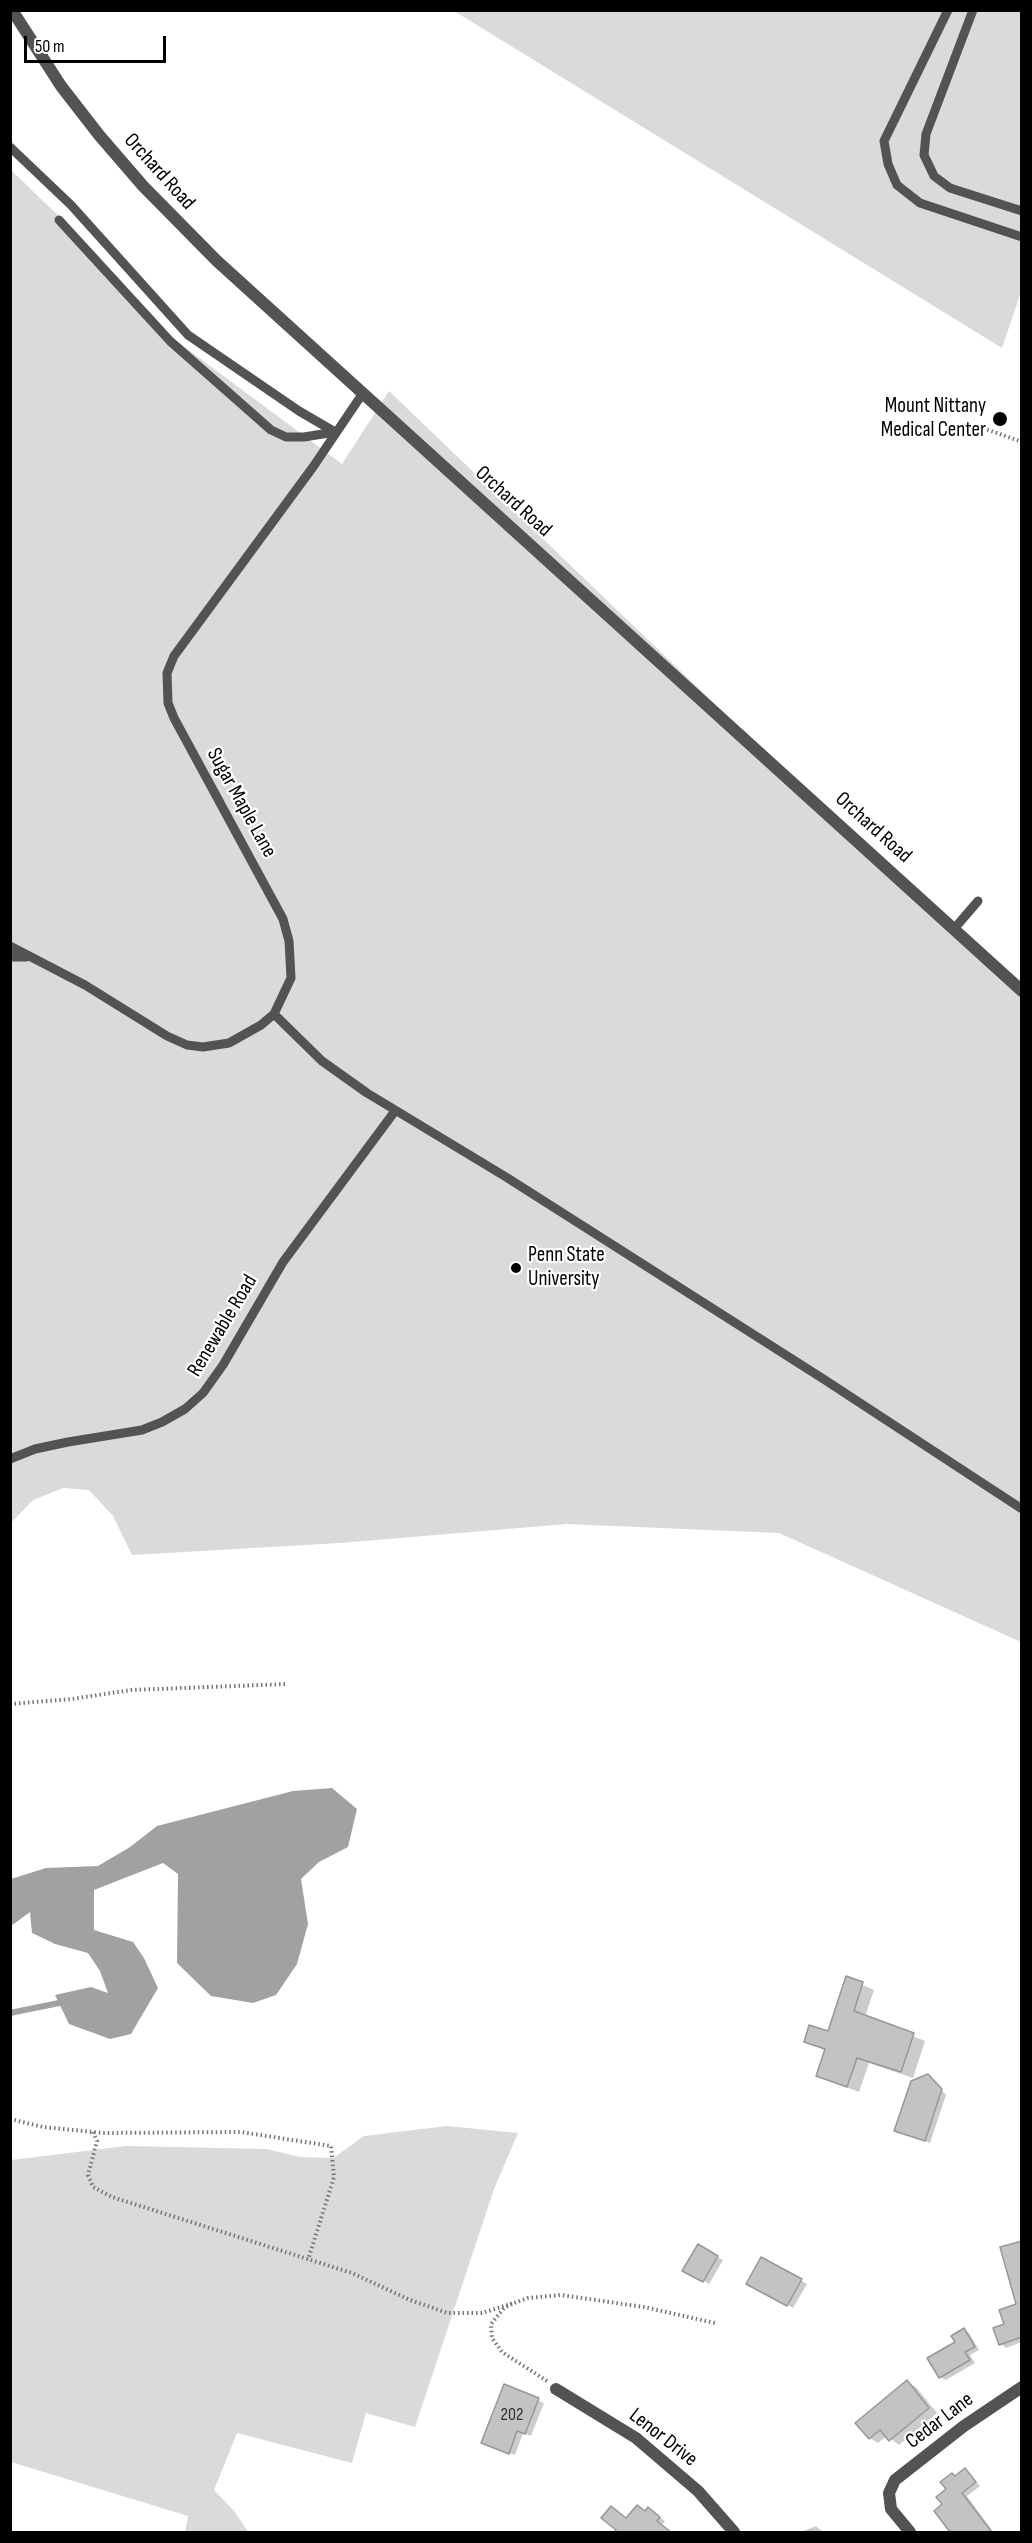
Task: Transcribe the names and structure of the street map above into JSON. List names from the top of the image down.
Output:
{
  "streets": {
    "street": ["Orchard Road", "Cedar Lane", "Lenor Drive"],
    "lane": ["Sugar Maple Lane", "Renewable Road"]
  },
  "crossings": [
    ["Orchard Road", "Sugar Maple Lane"]
  ],
  "places": ["Mount Nittany Medical Center", "Penn State University"],
  "house_numbers": ["202"],
  "scale_bar": "50 m"
}
